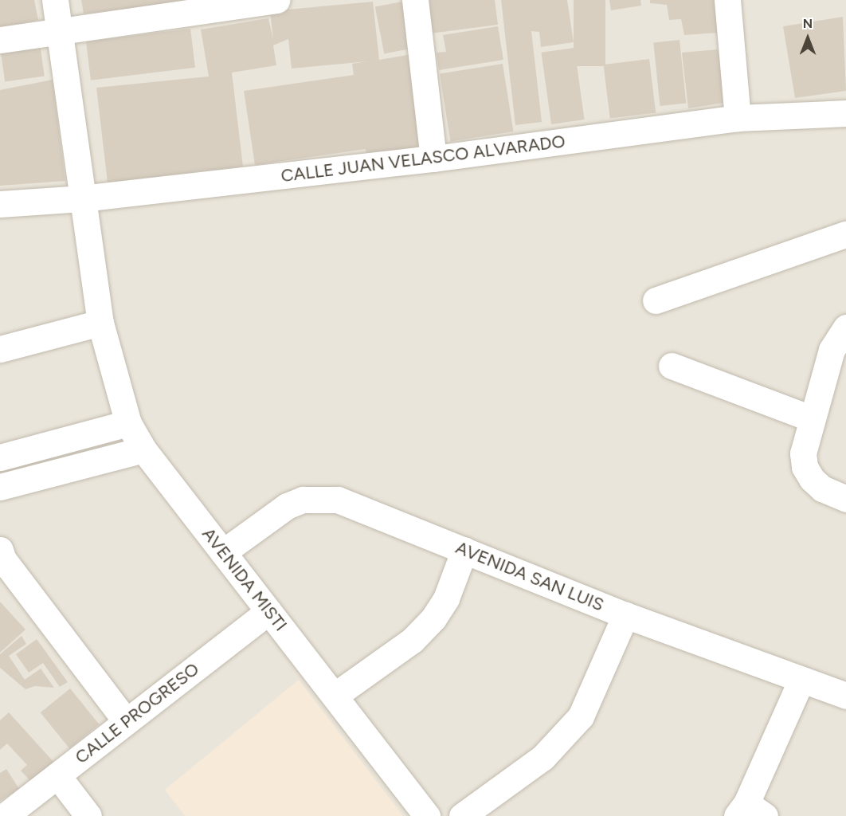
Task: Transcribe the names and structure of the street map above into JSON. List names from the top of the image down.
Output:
{
  "streets": {
    "street": [
      "CALLE JUAN VELASCO ALVARADO",
      "AVENIDA SAN LUIS",
      "AVENIDA MISTI",
      "CALLE PROGRESO"
    ]
  },
  "crossings": [
    ["CALLE JUAN VELASCO ALVARADO", "AVENIDA MISTI"],
    ["AVENIDA SAN LUIS", "AVENIDA MISTI"],
    ["AVENIDA MISTI", "CALLE PROGRESO"]
  ],
  "north": "top"
}
